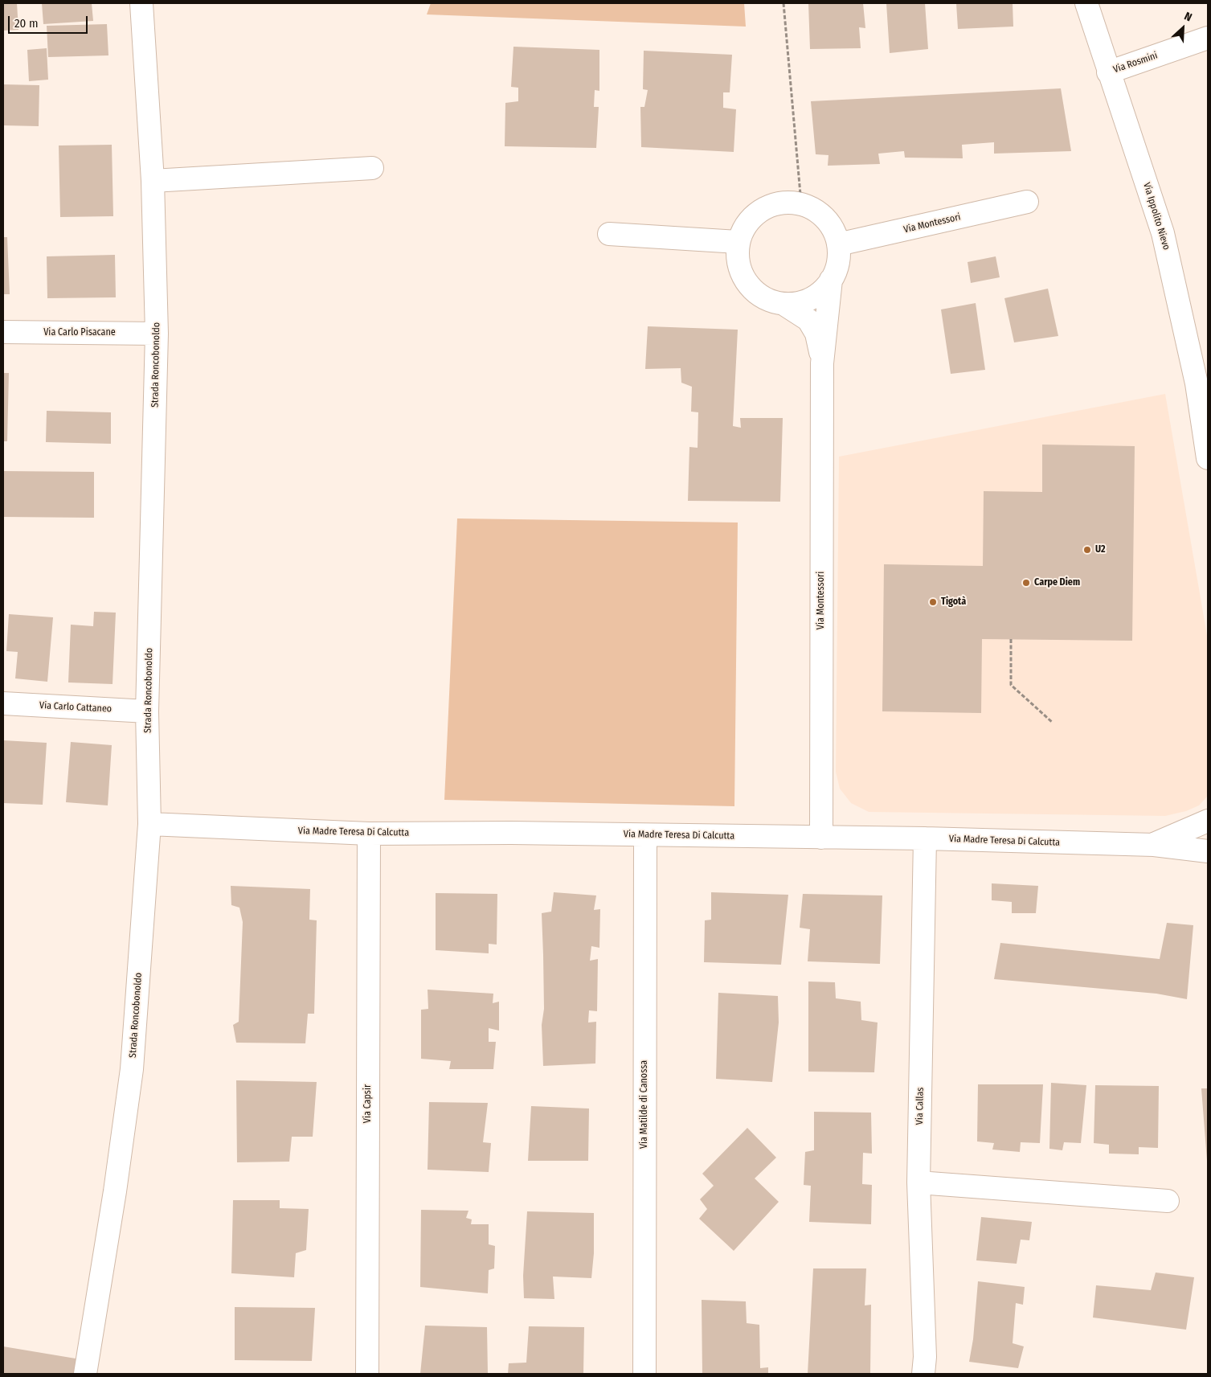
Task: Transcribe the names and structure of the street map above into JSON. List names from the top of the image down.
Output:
{
  "streets": {
    "street": [
      "Via Rosmini",
      "Via Ippolito Nievo",
      "Via Montessori",
      "Via Carlo Pisacane",
      "Strada Roncobonoldo",
      "Via Carlo Cattaneo",
      "Via Madre Teresa Di Calcutta",
      "Via Capsir",
      "Via Matilde di Canossa",
      "Via Callas"
    ]
  },
  "crossings": [
    ["Via Rosmini", "Via Ippolito Nievo"],
    ["Via Montessori", "Via Madre Teresa Di Calcutta"],
    ["Via Carlo Pisacane", "Strada Roncobonoldo"],
    ["Strada Roncobonoldo", "Via Carlo Cattaneo"],
    ["Strada Roncobonoldo", "Via Madre Teresa Di Calcutta"],
    ["Via Madre Teresa Di Calcutta", "Via Capsir"],
    ["Via Madre Teresa Di Calcutta", "Via Matilde di Canossa"],
    ["Via Madre Teresa Di Calcutta", "Via Callas"]
  ],
  "places": ["U2", "Carpe Diem", "Tigotà"],
  "scale_bar": "20 m",
  "north": "top right"
}
